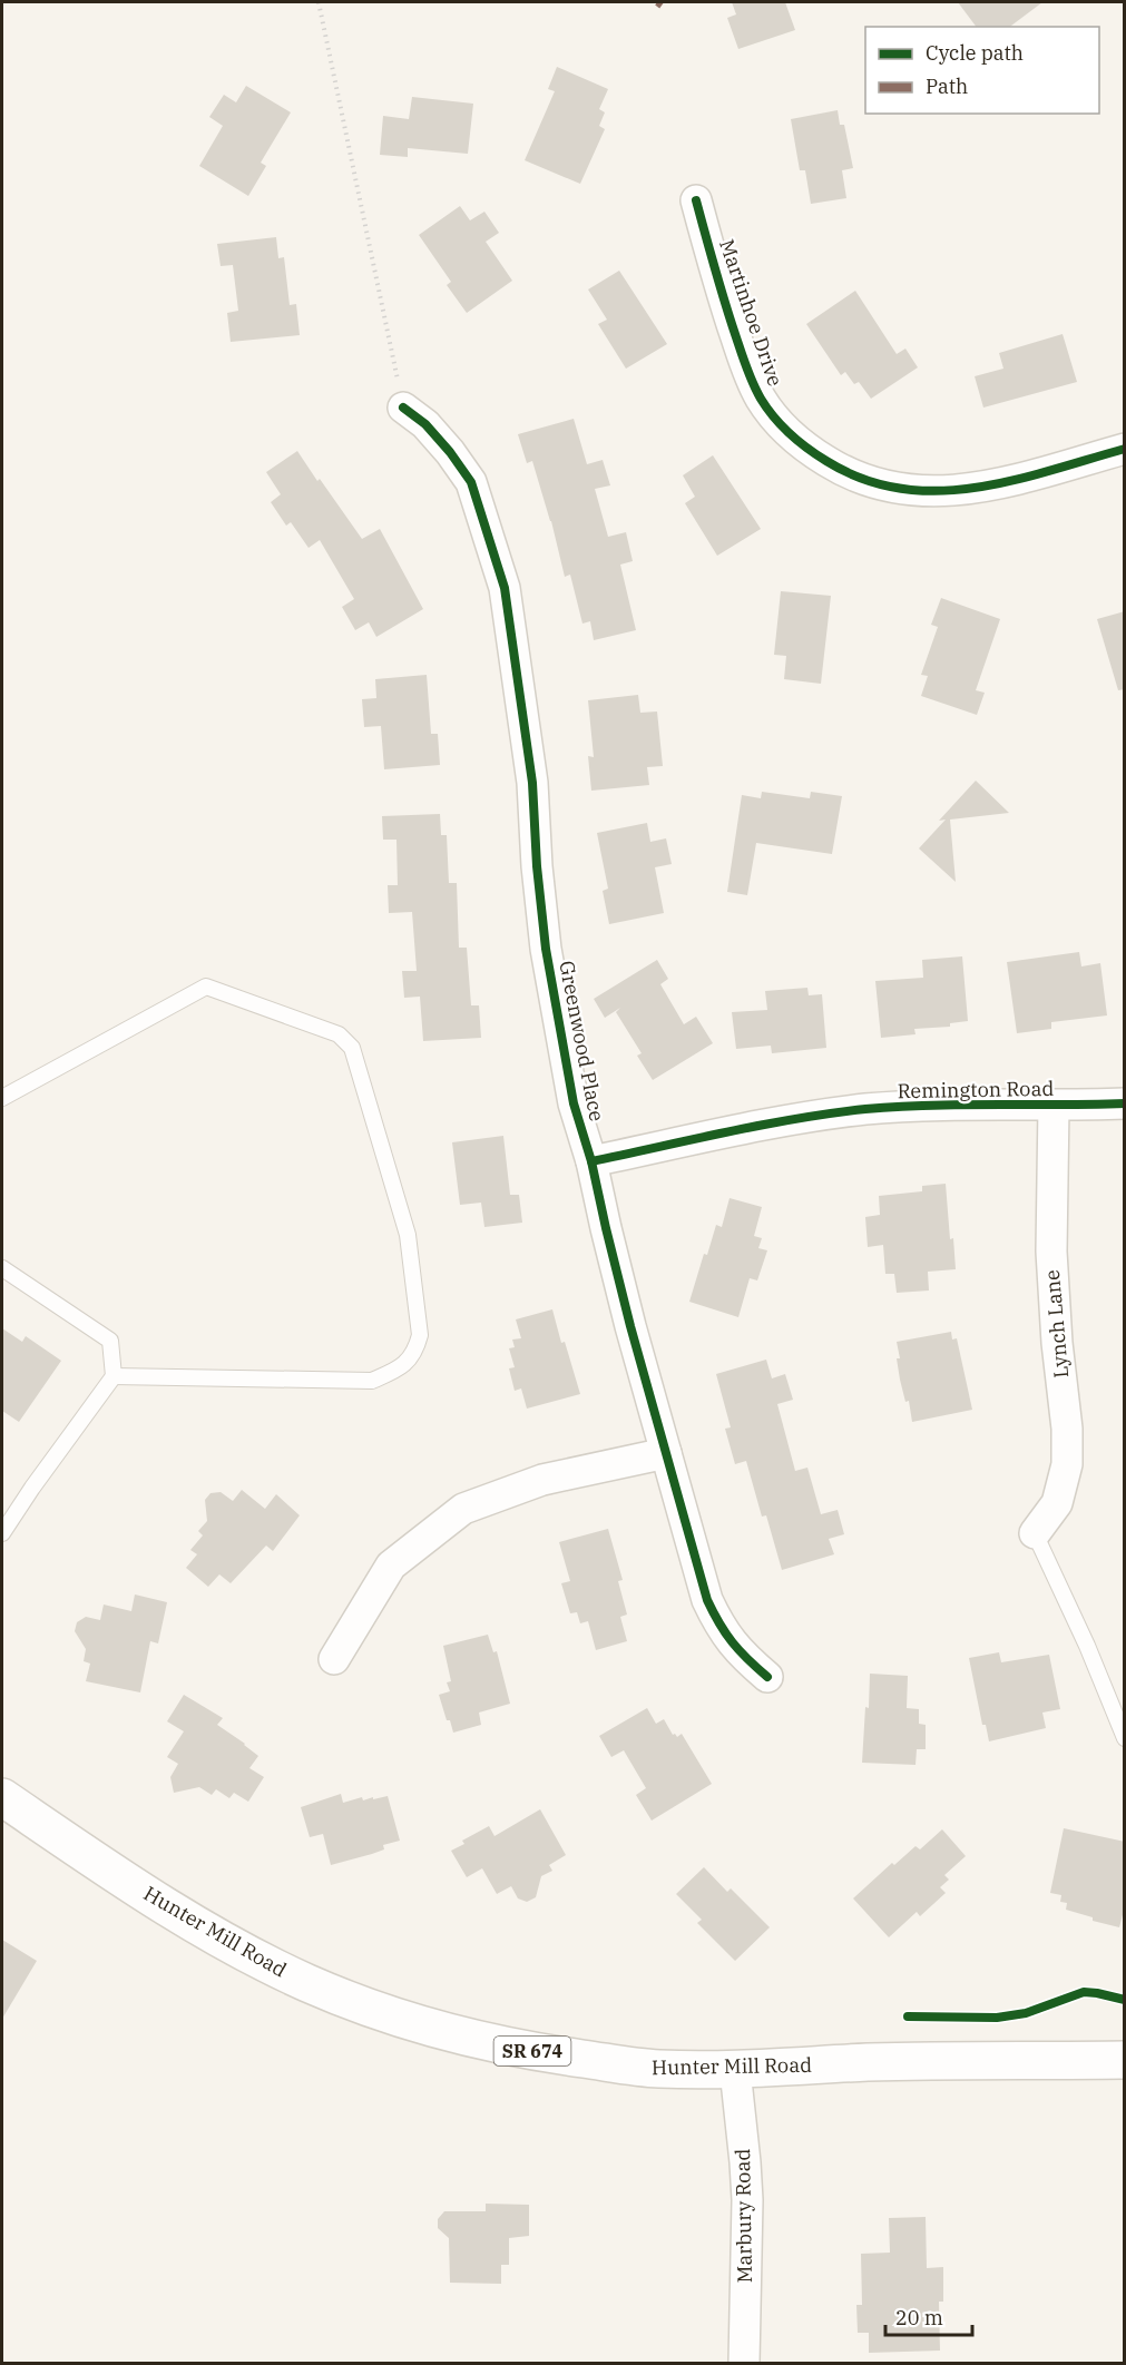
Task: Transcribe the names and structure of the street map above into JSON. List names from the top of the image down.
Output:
{
  "streets": {
    "main road": ["Hunter Mill Road", "SR 674"],
    "street": [
      "Martinhoe Drive",
      "Greenwood Place",
      "Remington Road",
      "Lynch Lane",
      "Marbury Road"
    ]
  },
  "crossings": [
    ["Greenwood Place", "Remington Road"],
    ["Remington Road", "Lynch Lane"],
    ["Hunter Mill Road", "Marbury Road"]
  ],
  "legend": ["Cycle path", "Path"],
  "scale_bar": "20 m"
}
